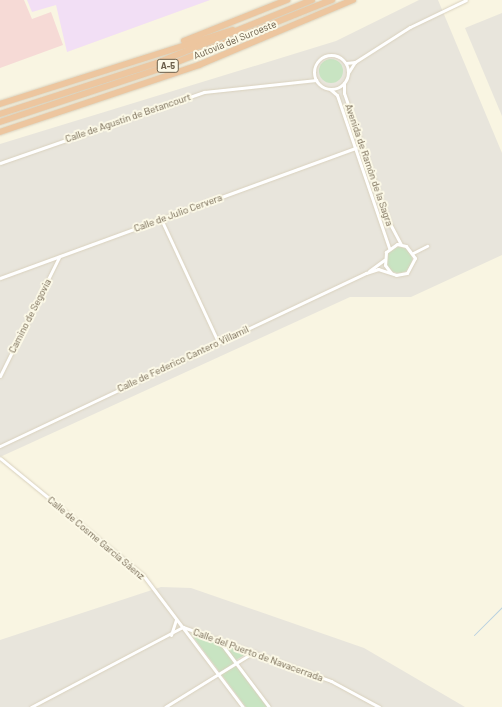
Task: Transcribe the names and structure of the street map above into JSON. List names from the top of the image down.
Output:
{
  "streets": {
    "highway": ["Autovía del Suroeste", "A-5"],
    "street": [
      "Calle de Agustín de Betancourt",
      "Avenida de Ramón de la Sagra",
      "Calle de Julio Cervera",
      "Camino de Segovia",
      "Calle de Federico Cantero Villamil",
      "Calle de Cosme García Sáenz",
      "Calle del Puerto de Navacerrada"
    ]
  },
  "crossings": [
    ["Calle de Agustín de Betancourt", "Avenida de Ramón de la Sagra"],
    ["Avenida de Ramón de la Sagra", "Calle de Julio Cervera"],
    ["Avenida de Ramón de la Sagra", "Calle de Federico Cantero Villamil"],
    ["Calle de Julio Cervera", "Camino de Segovia"],
    ["Calle de Cosme García Sáenz", "Calle del Puerto de Navacerrada"]
  ]
}
